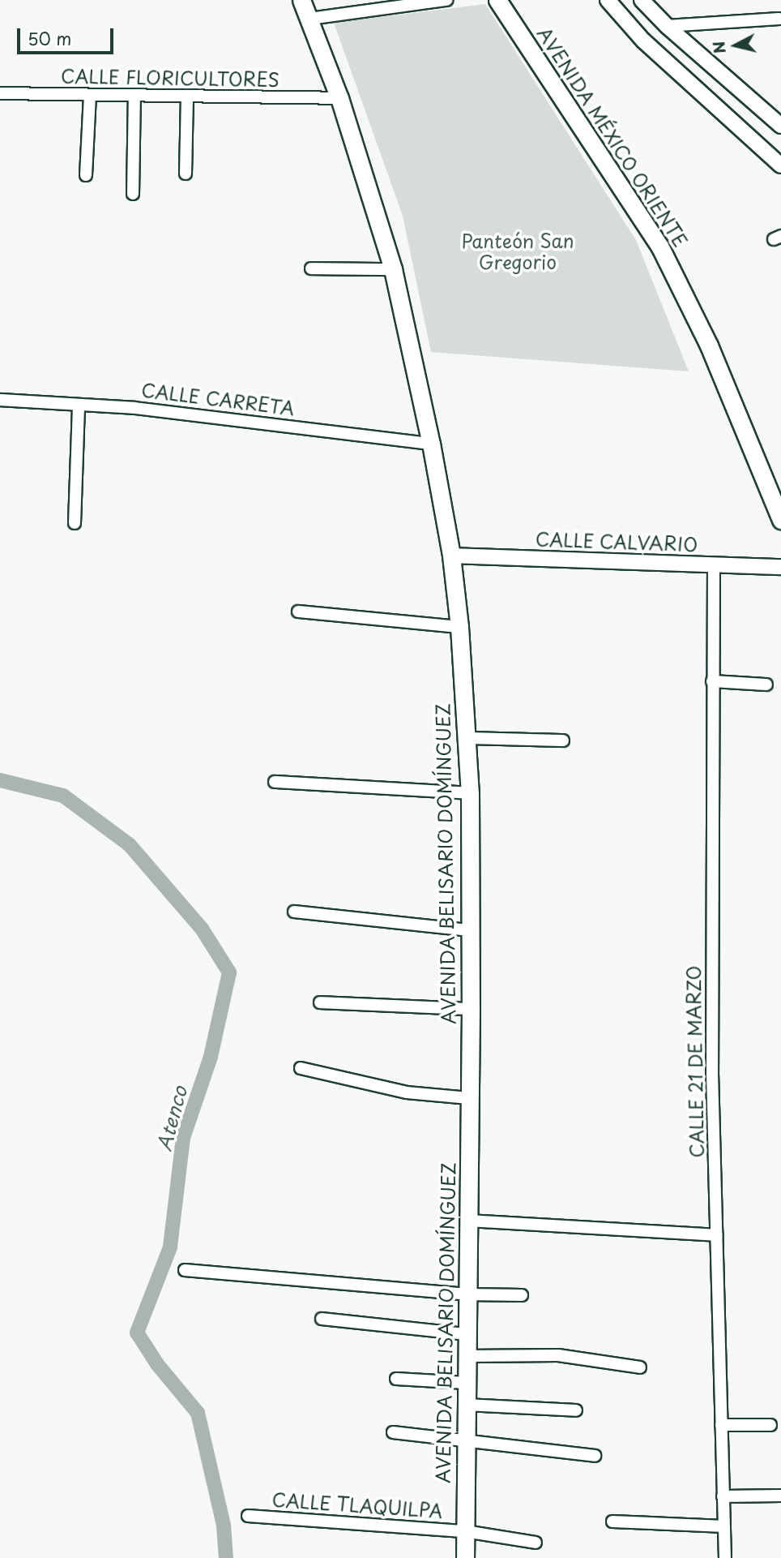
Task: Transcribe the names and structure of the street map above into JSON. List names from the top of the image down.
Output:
{
  "streets": {
    "main road": ["AVENIDA MÉXICO ORIENTE", "AVENIDA BELISARIO DOMÍNGUEZ"],
    "street": [
      "CALLE FLORICULTORES",
      "CALLE CARRETA",
      "CALLE CALVARIO",
      "CALLE 21 DE MARZO",
      "CALLE TLAQUILPA"
    ]
  },
  "crossings": [
    ["CALLE FLORICULTORES", "AVENIDA BELISARIO DOMÍNGUEZ"],
    ["CALLE CARRETA", "AVENIDA BELISARIO DOMÍNGUEZ"],
    ["CALLE CALVARIO", "AVENIDA BELISARIO DOMÍNGUEZ"],
    ["CALLE CALVARIO", "CALLE 21 DE MARZO"],
    ["AVENIDA BELISARIO DOMÍNGUEZ", "CALLE TLAQUILPA"]
  ],
  "water": ["Atenco"],
  "parks": ["Panteón San Gregorio"],
  "scale_bar": "50 m",
  "north": "left"
}
